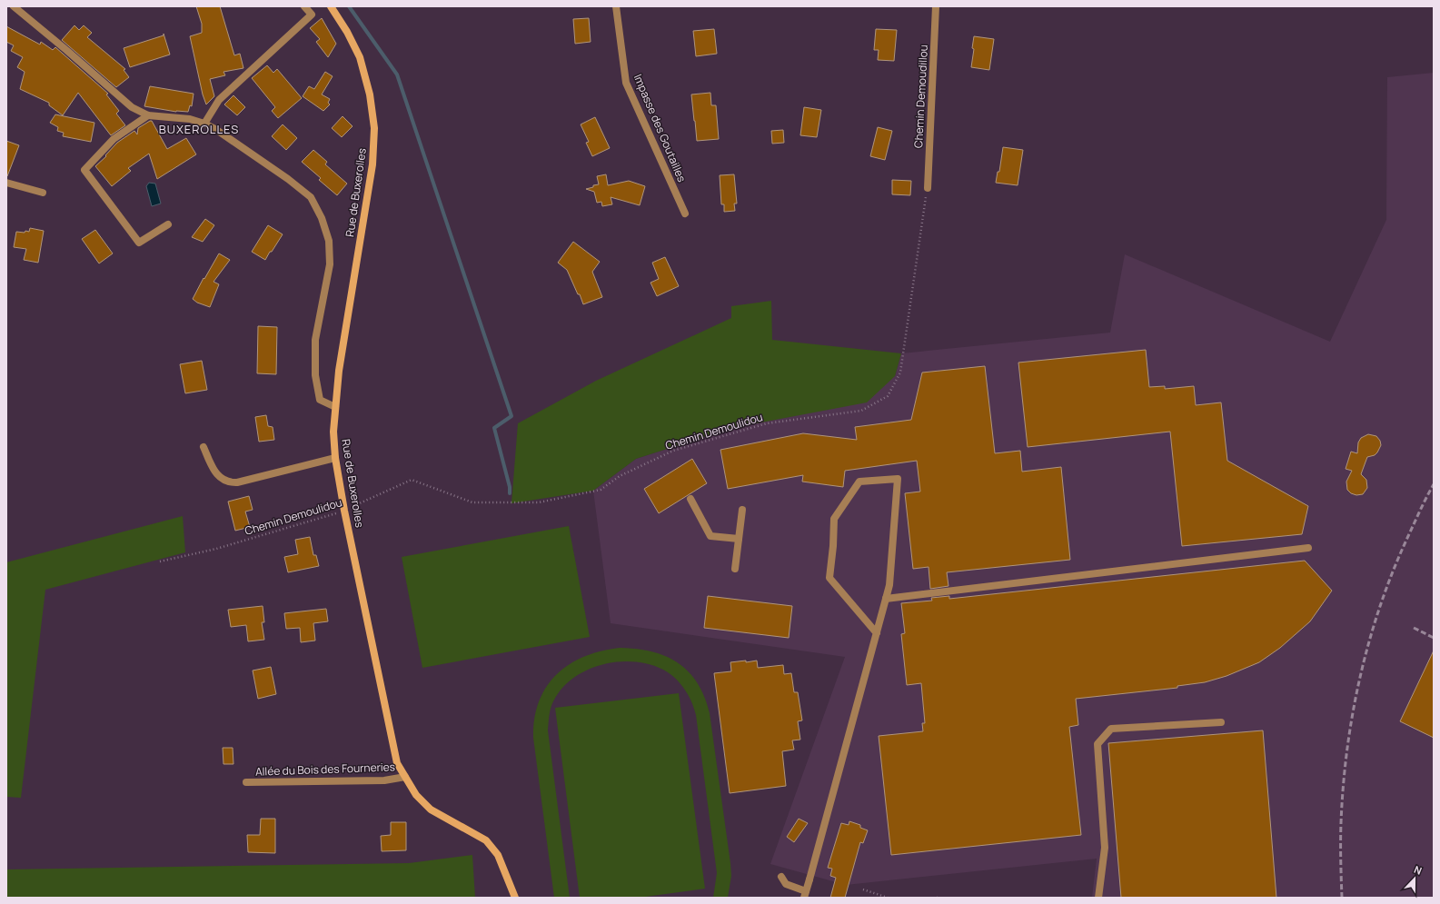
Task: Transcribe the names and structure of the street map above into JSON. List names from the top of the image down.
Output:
{
  "streets": {
    "street": [
      "Chemin Demoudillou",
      "Impasse des Goutailles",
      "Rue de Buxerolles",
      "Allée du Bois des Fourneries"
    ],
    "path": ["Chemin Demoulidou"]
  },
  "crossings": [
    ["Chemin Demoudillou", "Chemin Demoulidou"],
    ["Rue de Buxerolles", "Chemin Demoulidou"],
    ["Rue de Buxerolles", "Allée du Bois des Fourneries"]
  ],
  "districts": ["BUXEROLLES"],
  "north": "top"
}
